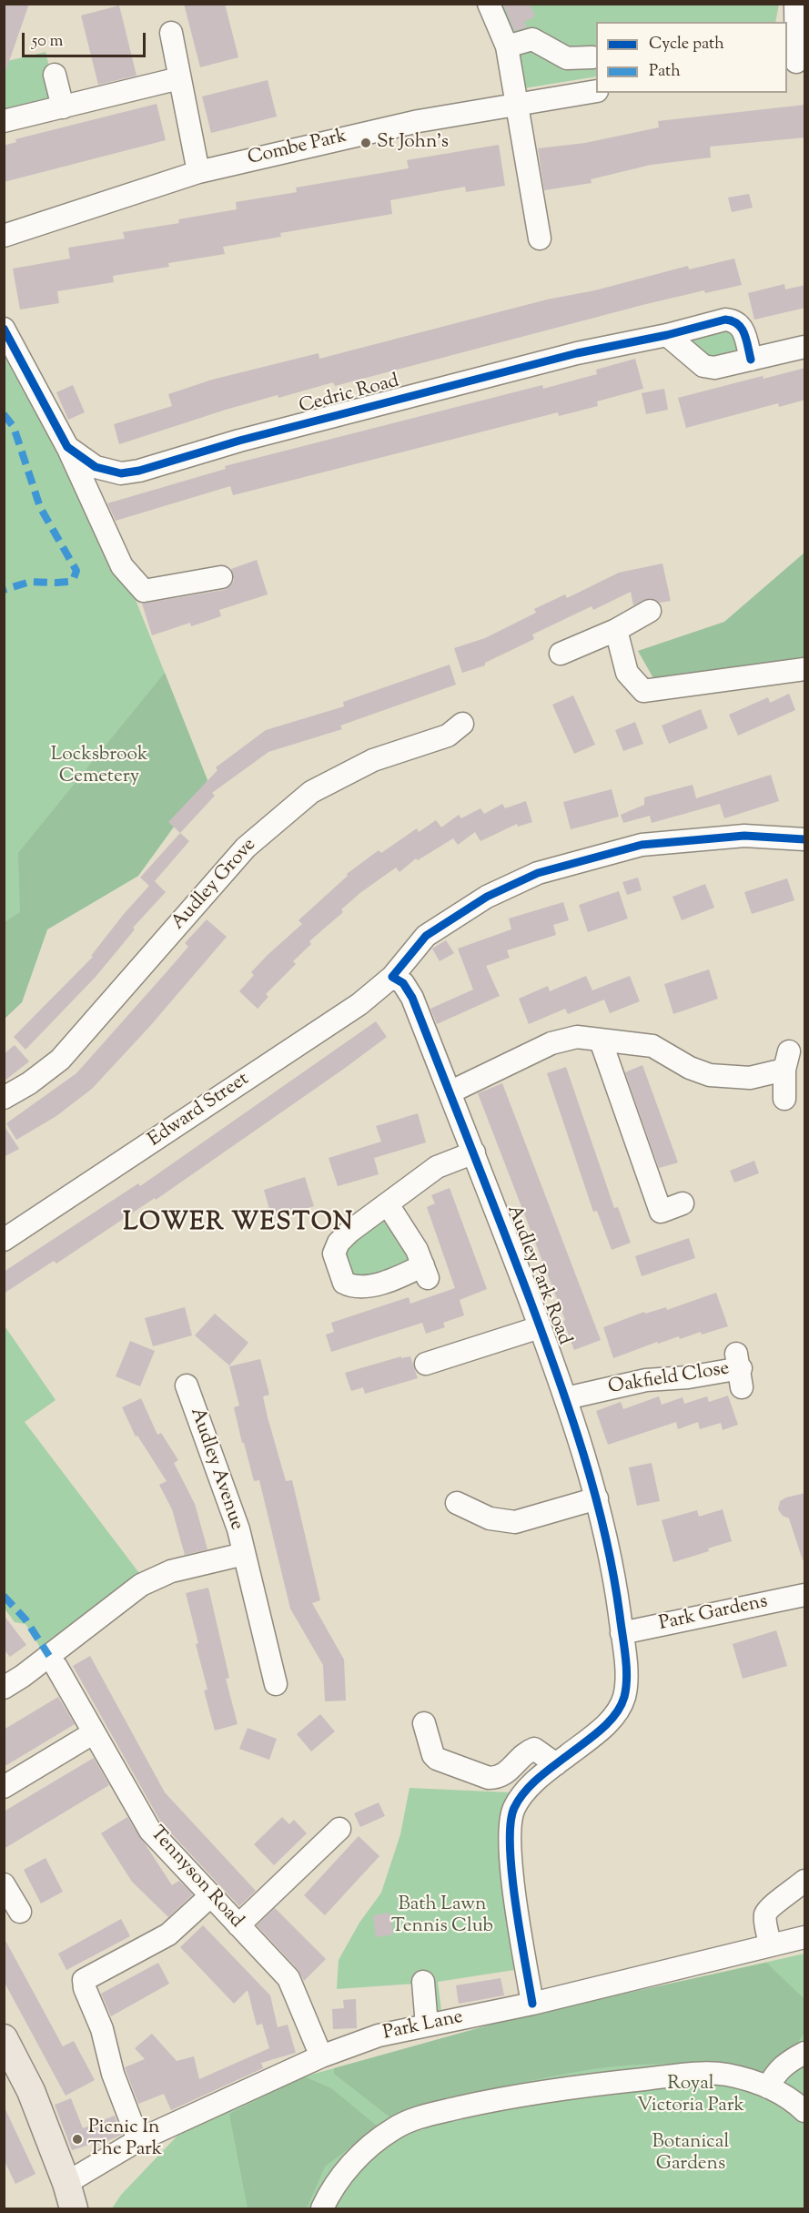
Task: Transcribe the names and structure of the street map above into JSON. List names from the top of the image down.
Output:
{
  "streets": {
    "street": [
      "Combe Park",
      "Cedric Road",
      "Audley Grove",
      "Edward Street",
      "Audley Park Road",
      "Oakfield Close",
      "Audley Avenue",
      "Park Gardens",
      "Tennyson Road",
      "Park Lane"
    ]
  },
  "crossings": [
    ["Edward Street", "Audley Park Road"],
    ["Audley Park Road", "Oakfield Close"],
    ["Audley Park Road", "Park Gardens"],
    ["Audley Park Road", "Park Lane"],
    ["Audley Avenue", "Tennyson Road"],
    ["Tennyson Road", "Park Lane"]
  ],
  "districts": ["LOWER WESTON"],
  "parks": [
    "Locksbrook Cemetery",
    "Bath Lawn Tennis Club",
    "Royal Victoria Park",
    "Botanical Gardens"
  ],
  "places": ["St John's", "Picnic In The Park"],
  "legend": ["Cycle path", "Path"],
  "scale_bar": "50 m"
}
